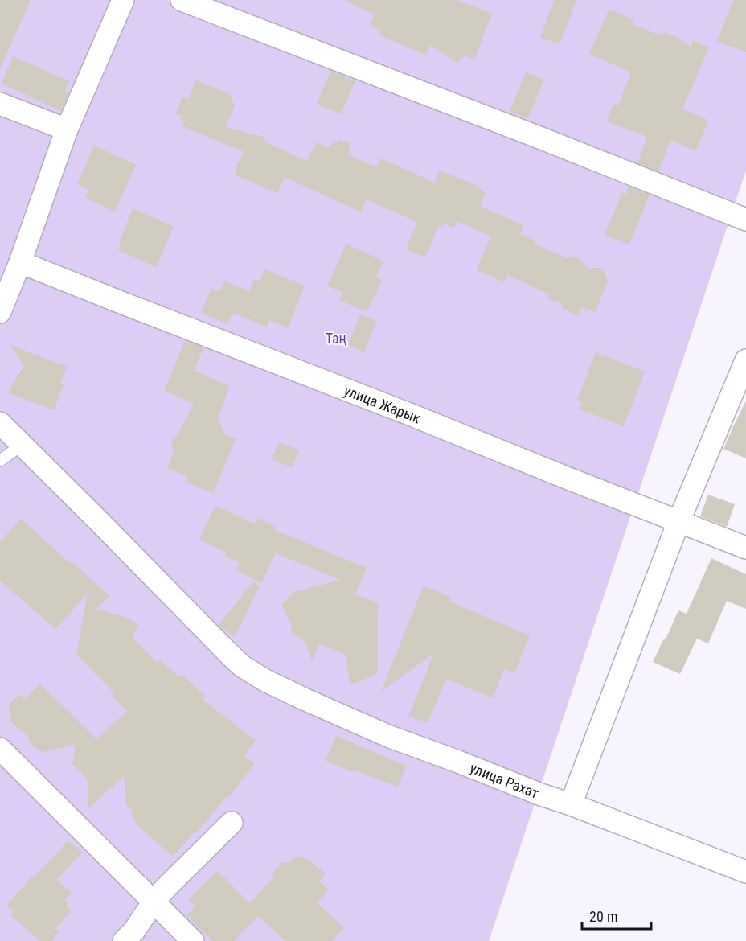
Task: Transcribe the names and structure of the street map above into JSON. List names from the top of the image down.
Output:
{
  "streets": {
    "street": ["улица Жарык", "улица Рахат"]
  },
  "parks": ["Таң"],
  "scale_bar": "20 m"
}
